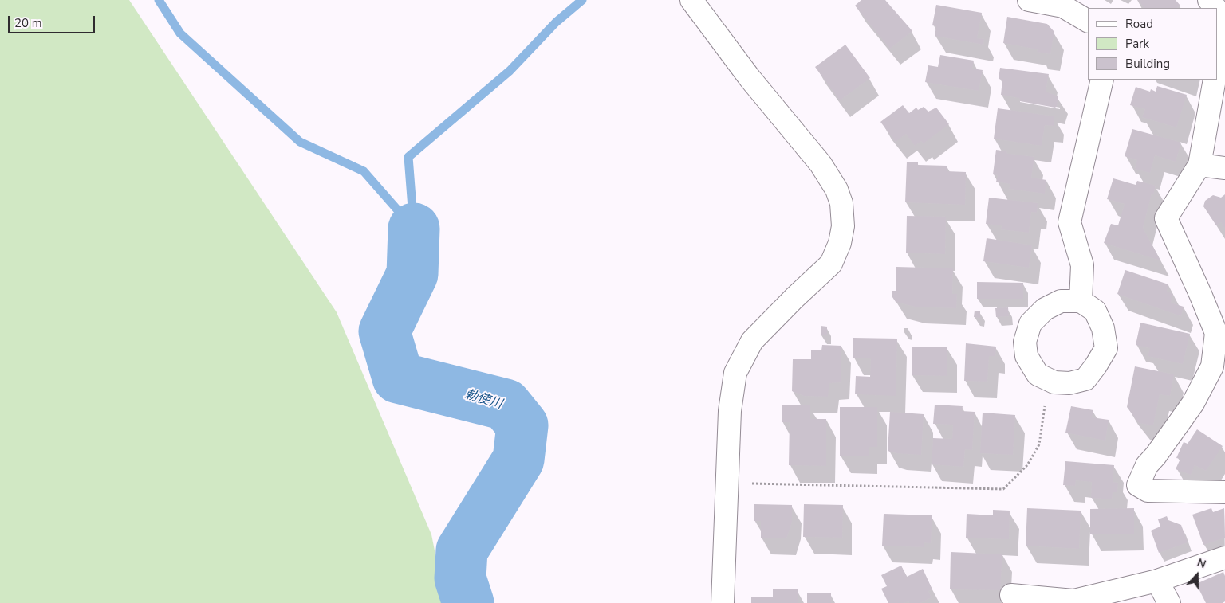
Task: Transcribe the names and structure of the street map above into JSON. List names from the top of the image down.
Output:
{
  "water": ["勅使川"],
  "legend": ["Road", "Park", "Building"],
  "scale_bar": "20 m",
  "north": "top"
}
